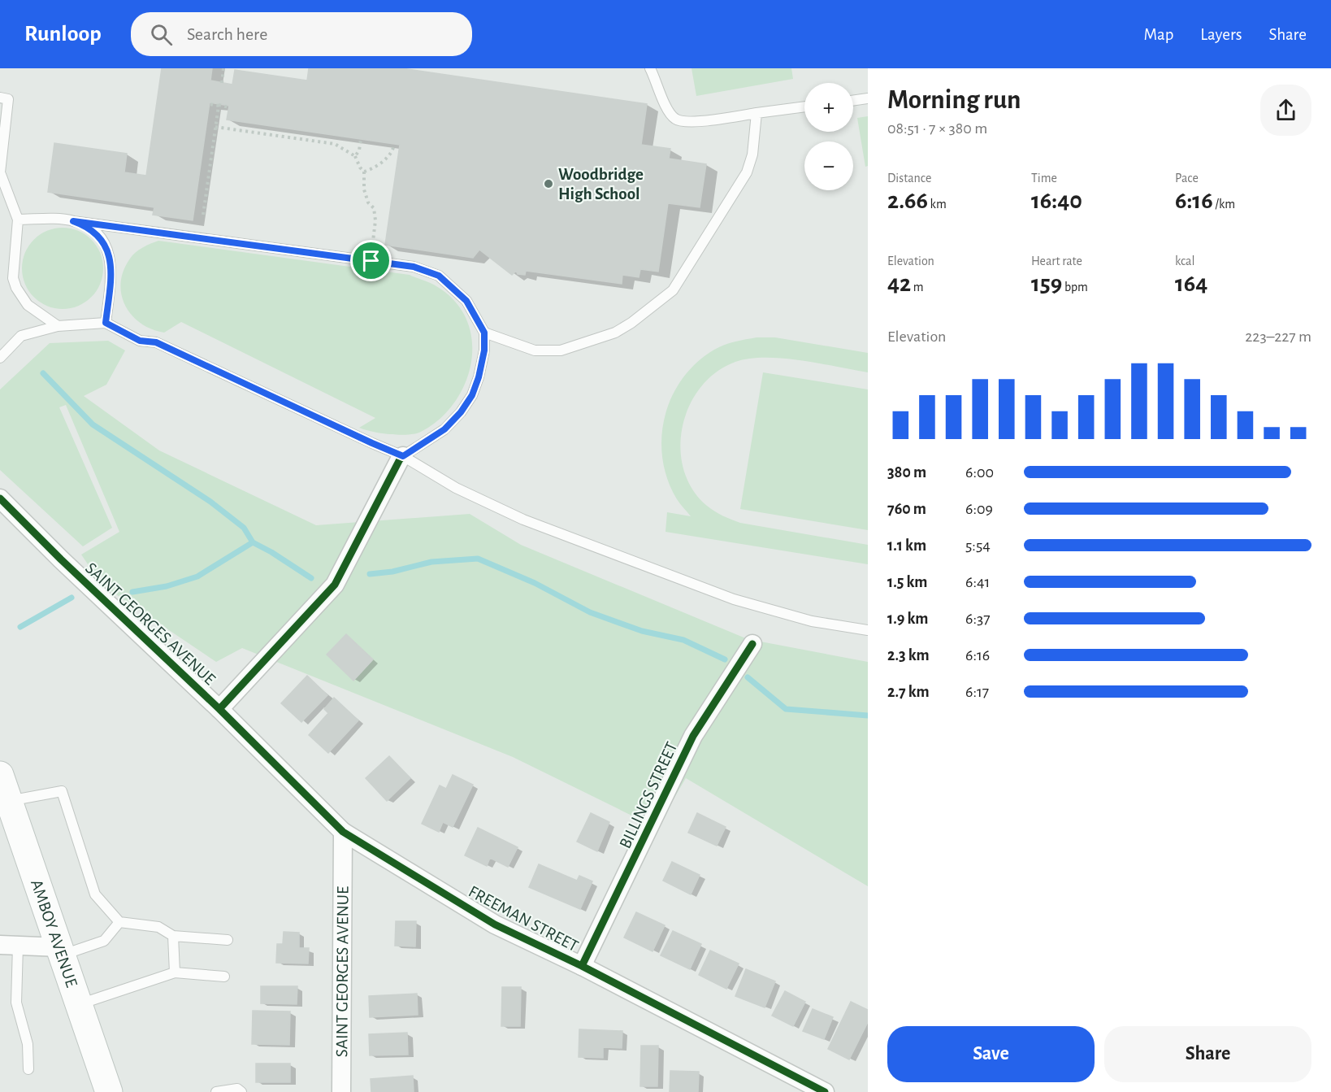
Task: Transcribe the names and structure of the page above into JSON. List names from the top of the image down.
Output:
{
  "streets": {
    "main road": ["AMBOY AVENUE"],
    "street": ["SAINT GEORGES AVENUE", "BILLINGS STREET", "FREEMAN STREET"]
  },
  "crossings": [
    ["SAINT GEORGES AVENUE", "FREEMAN STREET"],
    ["BILLINGS STREET", "FREEMAN STREET"]
  ],
  "places": ["Woodbridge High School"],
  "page": {
    "header": "Runloop",
    "search": "Search here",
    "nav": ["Map", "Layers", "Share"],
    "heading": ["Morning run", "08:51 · 7 × 380 m"],
    "map_buttons": ["+", "−"],
    "stats": [
      ["Distance", "2.66 km"],
      ["Time", "16:40"],
      ["Pace", "6:16 /km"],
      ["Elevation", "42 m"],
      ["Heart rate", "159 bpm"],
      ["kcal", "164"]
    ],
    "chart": ["Elevation", "223–227 m"],
    "list": [
      {
        "name": "380 m",
        "note": "6:00"
      },
      {
        "name": "760 m",
        "note": "6:09"
      },
      {
        "name": "1.1 km",
        "note": "5:54"
      },
      {
        "name": "1.5 km",
        "note": "6:41"
      },
      {
        "name": "1.9 km",
        "note": "6:37"
      },
      {
        "name": "2.3 km",
        "note": "6:16"
      },
      {
        "name": "2.7 km",
        "note": "6:17"
      }
    ],
    "buttons": ["Save", "Share"]
  }
}
